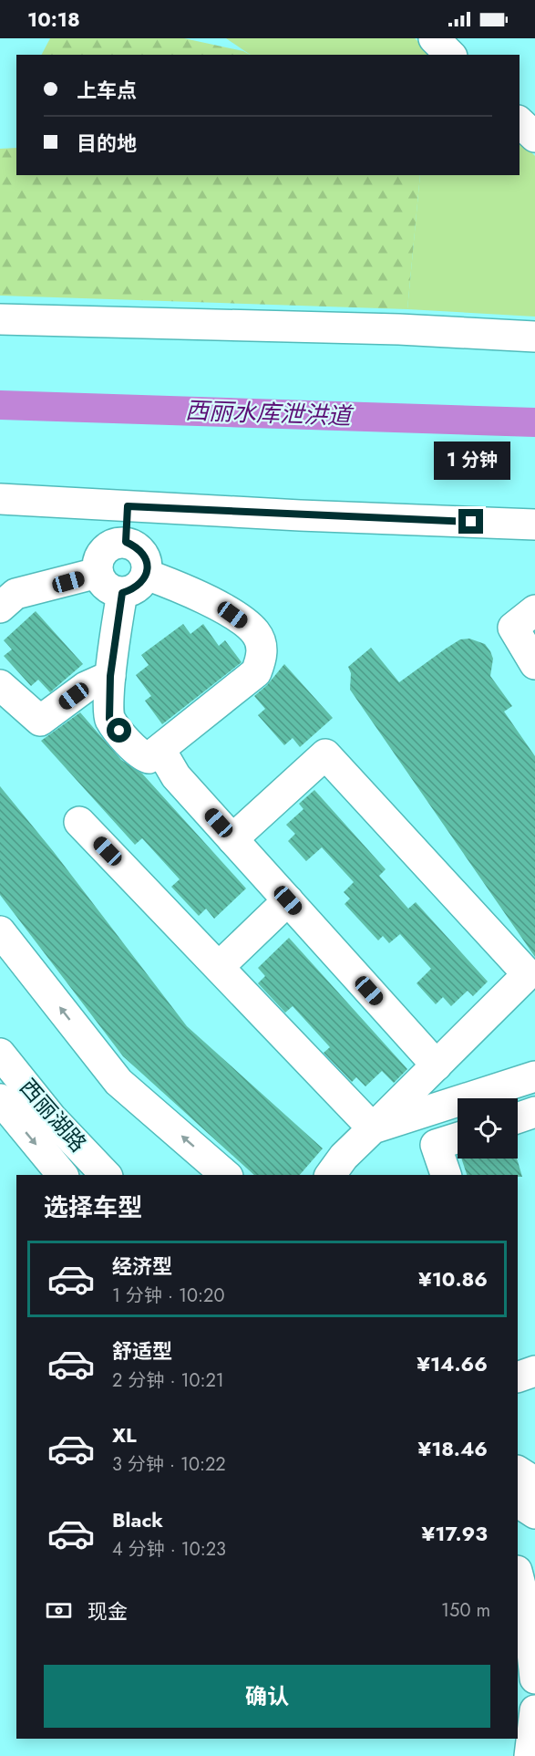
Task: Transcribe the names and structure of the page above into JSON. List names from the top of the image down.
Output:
{
  "streets": {
    "main road": ["西丽湖路"]
  },
  "water": ["西丽水库泄洪道"],
  "page": {
    "status": "10:18",
    "banner": ["上车点", "目的地"],
    "bubble": "1 分钟",
    "heading": "选择车型",
    "list": [
      {
        "name": "经济型",
        "note": "1 分钟 · 10:20",
        "value": "¥10.86"
      },
      {
        "name": "舒适型",
        "note": "2 分钟 · 10:21",
        "value": "¥14.66"
      },
      {
        "name": "XL",
        "note": "3 分钟 · 10:22",
        "value": "¥18.46"
      },
      {
        "name": "Black",
        "note": "4 分钟 · 10:23",
        "value": "¥17.93"
      }
    ],
    "pay": ["现金", "150 m"],
    "buttons": "确认"
  }
}
